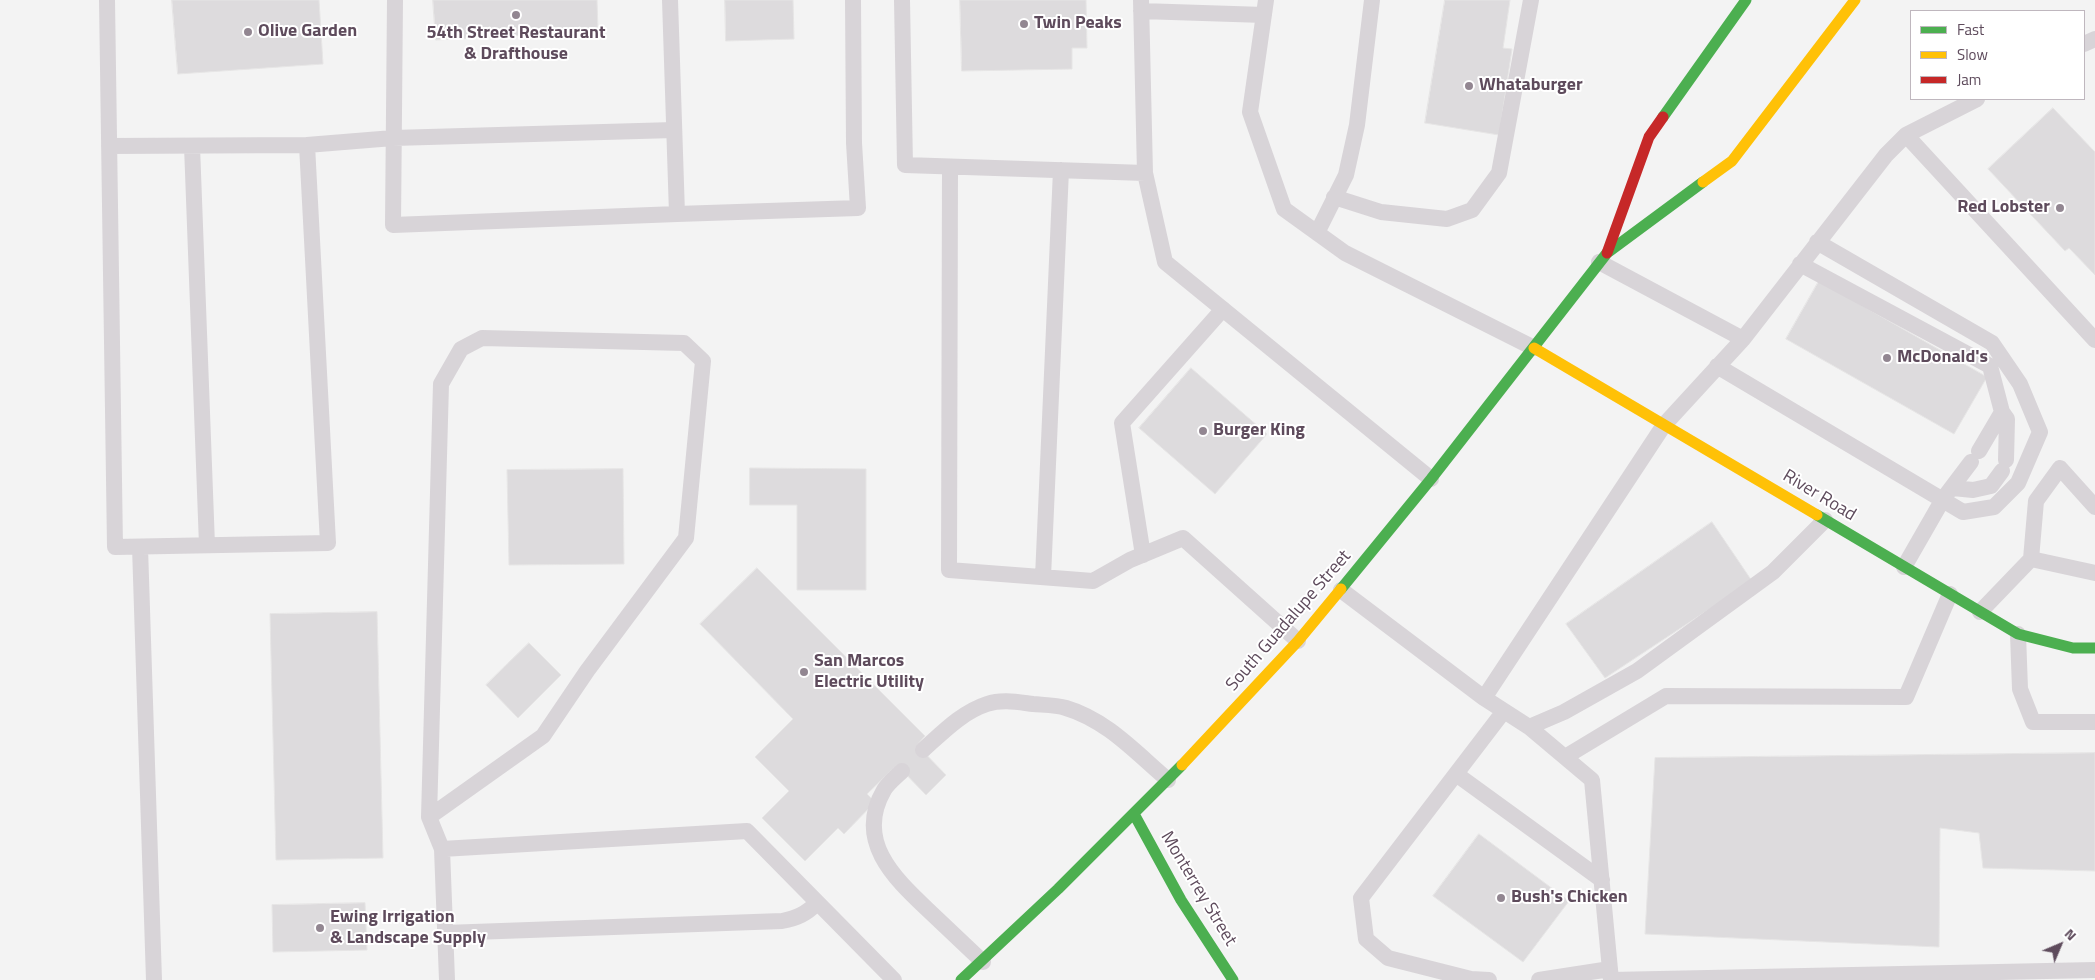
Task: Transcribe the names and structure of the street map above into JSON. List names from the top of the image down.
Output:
{
  "streets": {
    "main road": ["River Road", "South Guadalupe Street", "Monterrey Street"]
  },
  "crossings": [
    ["River Road", "South Guadalupe Street"],
    ["South Guadalupe Street", "Monterrey Street"]
  ],
  "places": [
    "54th Street Restaurant & Drafthouse",
    "Twin Peaks",
    "Olive Garden",
    "Whataburger",
    "Red Lobster",
    "McDonald's",
    "Burger King",
    "San Marcos Electric Utility",
    "Bush's Chicken",
    "Ewing Irrigation & Landscape Supply"
  ],
  "legend": ["Fast", "Slow", "Jam"],
  "north": "top right"
}
